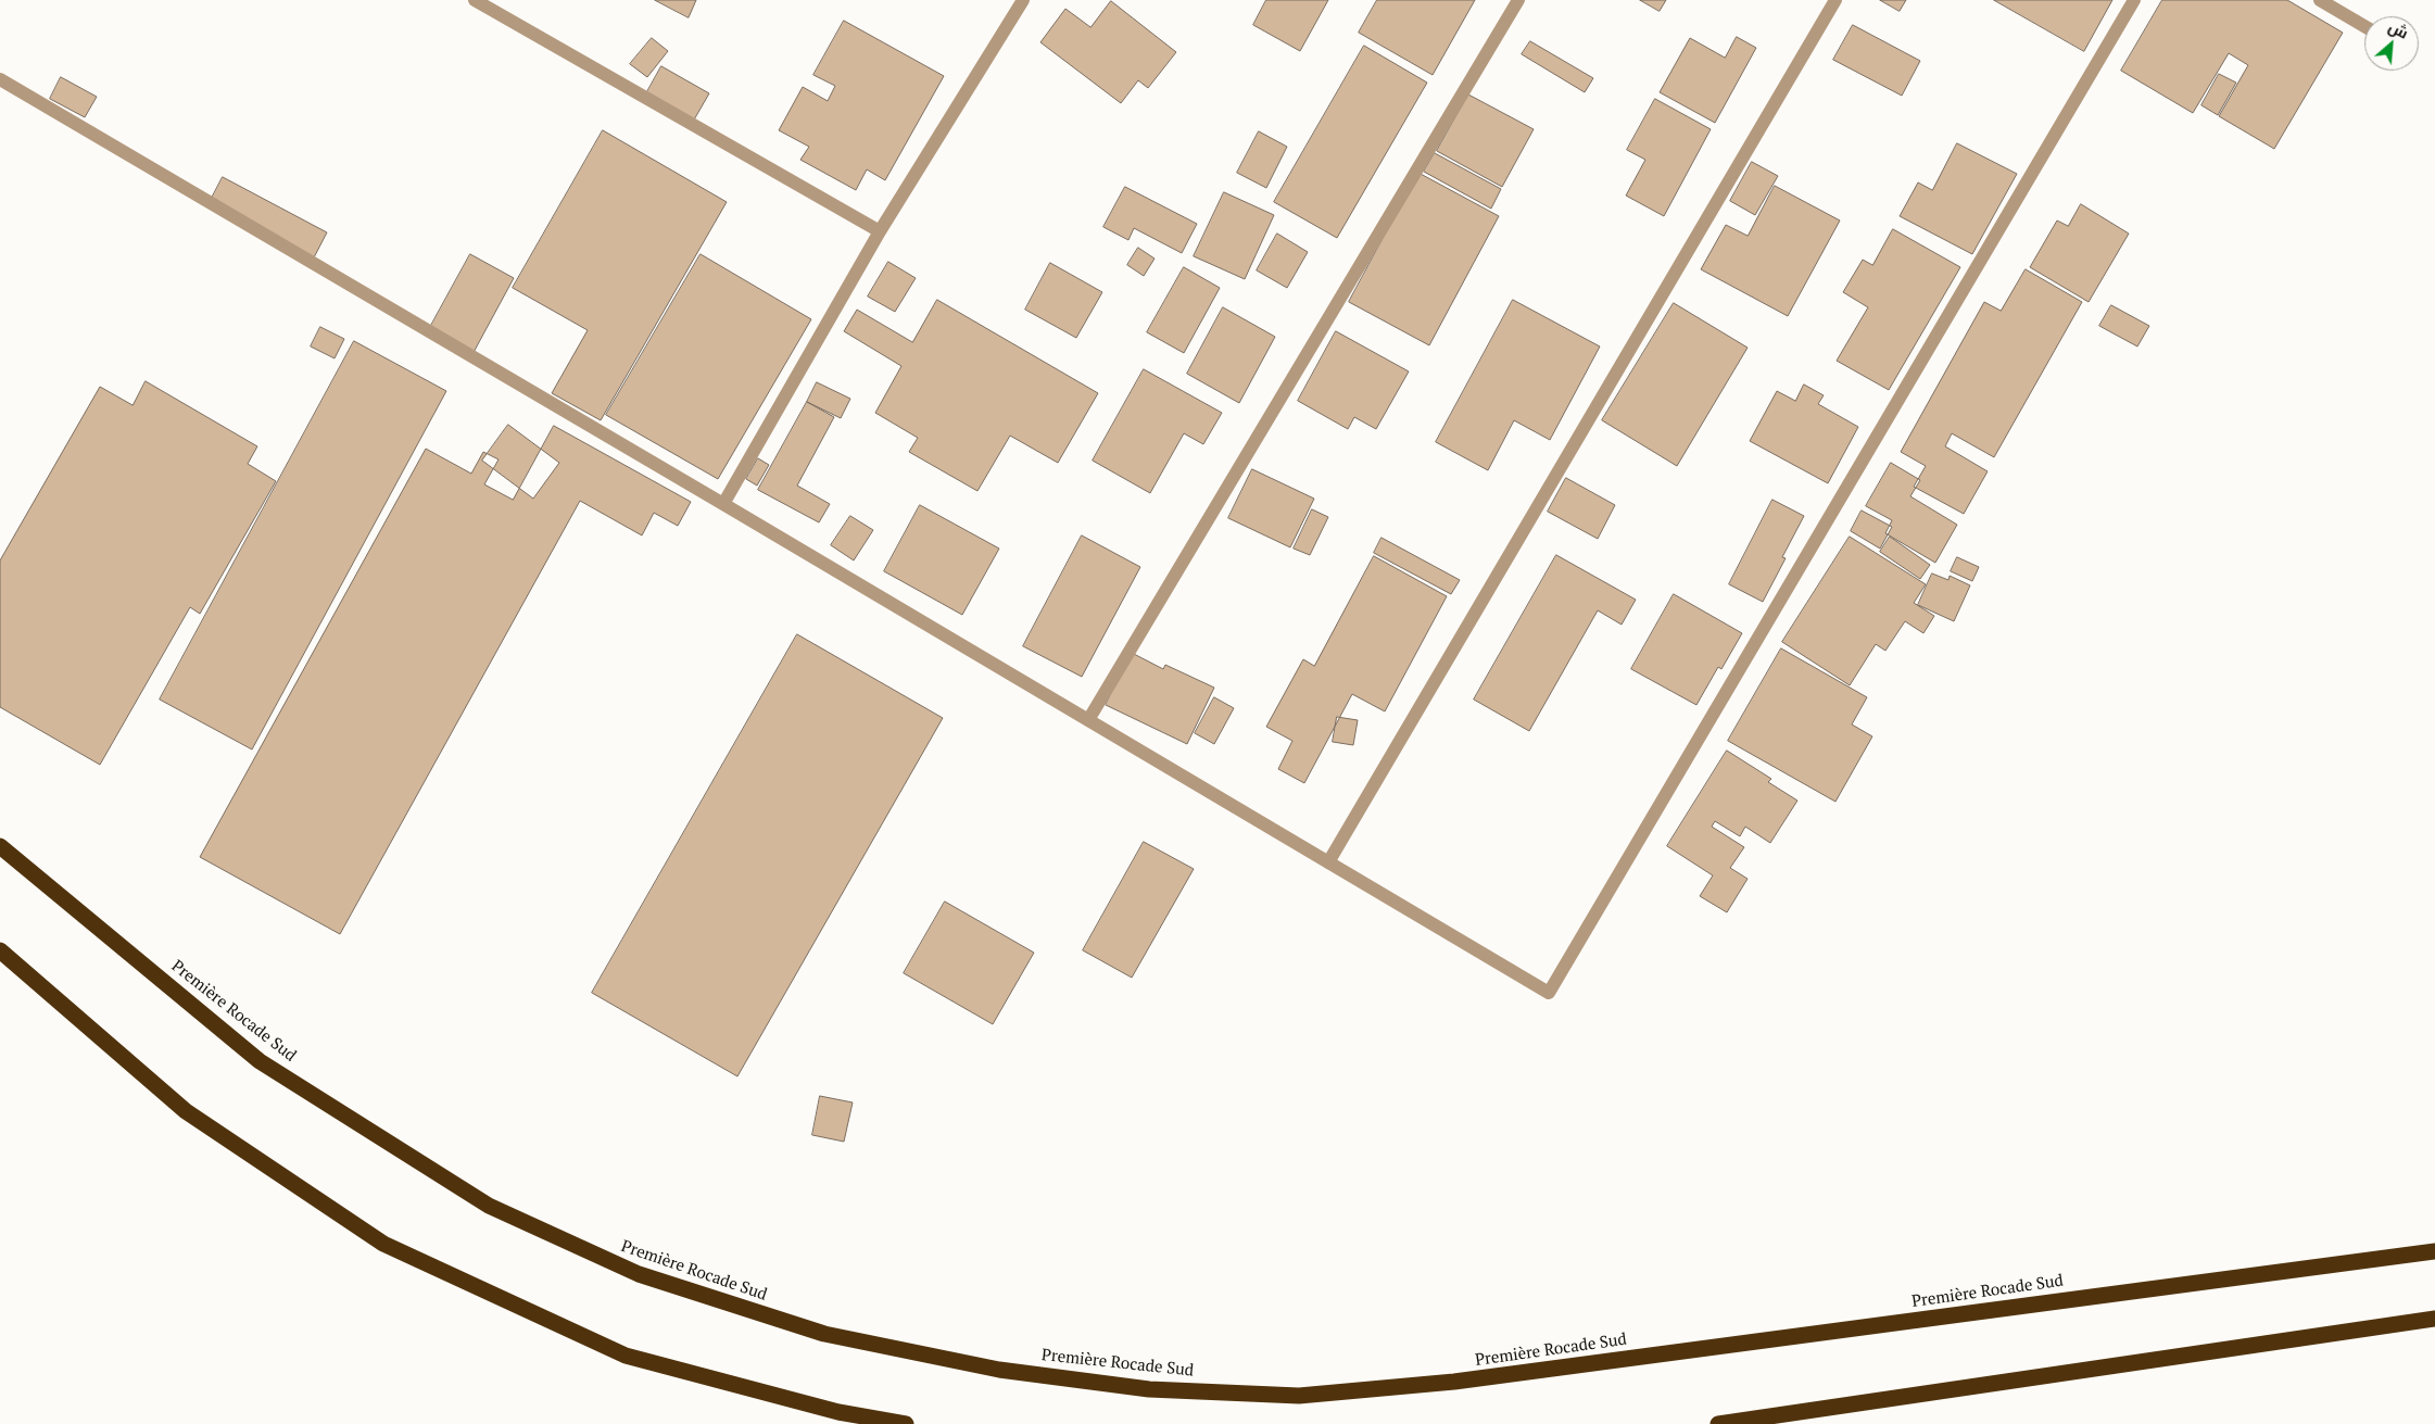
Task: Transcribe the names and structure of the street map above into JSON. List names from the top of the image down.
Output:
{
  "streets": {
    "highway": ["Première Rocade Sud"]
  },
  "north": "top right"
}
